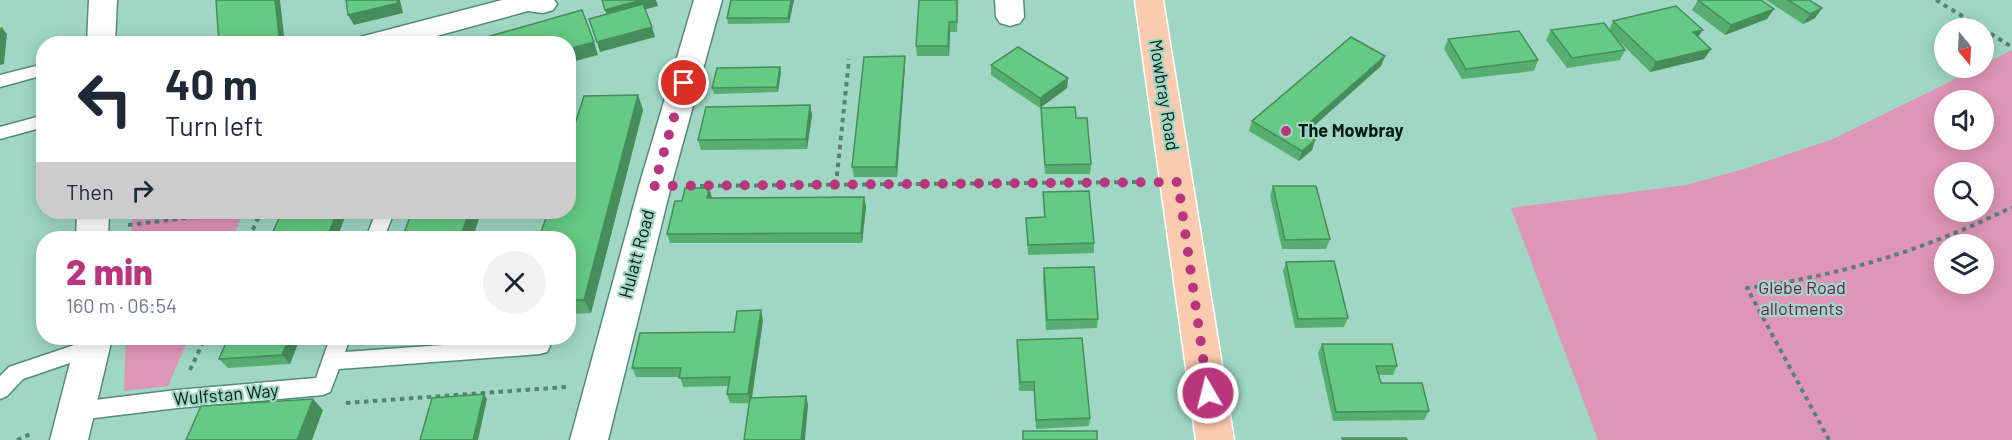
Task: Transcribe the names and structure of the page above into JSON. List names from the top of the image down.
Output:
{
  "streets": {
    "main road": ["Mowbray Road"],
    "street": ["Hulatt Road", "Wulfstan Way"]
  },
  "parks": ["Glebe Road allotments"],
  "places": ["The Mowbray"],
  "north": "bottom",
  "page": {
    "turn": ["40 m", "Turn left"],
    "then": "Then",
    "heading": ["2 min", "160 m · 06:54"]
  }
}
